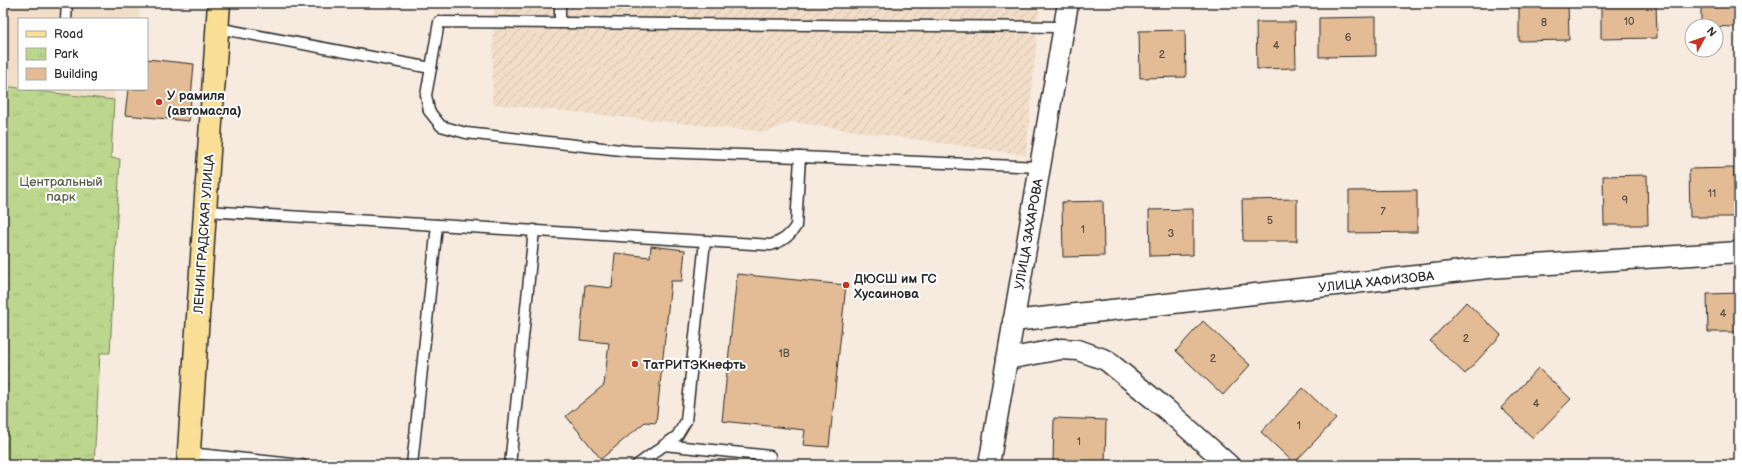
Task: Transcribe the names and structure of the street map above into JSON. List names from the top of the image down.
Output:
{
  "streets": {
    "main road": ["ЛЕНИНГРАДСКАЯ УЛИЦА"],
    "street": ["УЛИЦА ЗАХАРОВА", "УЛИЦА ХАФИЗОВА"]
  },
  "crossings": [
    ["УЛИЦА ЗАХАРОВА", "УЛИЦА ХАФИЗОВА"]
  ],
  "parks": ["Центральный парк"],
  "places": ["У рамиля (автомасла)", "ДЮСШ им ГС Хусаинова", "ТатРИТЭКнефть"],
  "house_numbers": [
    "10",
    "8",
    "6",
    "4",
    "2",
    "11",
    "9",
    "7",
    "5",
    "1",
    "3",
    "4",
    "2",
    "1В",
    "2",
    "4",
    "1",
    "1"
  ],
  "legend": ["Road", "Park", "Building"],
  "north": "top right"
}
